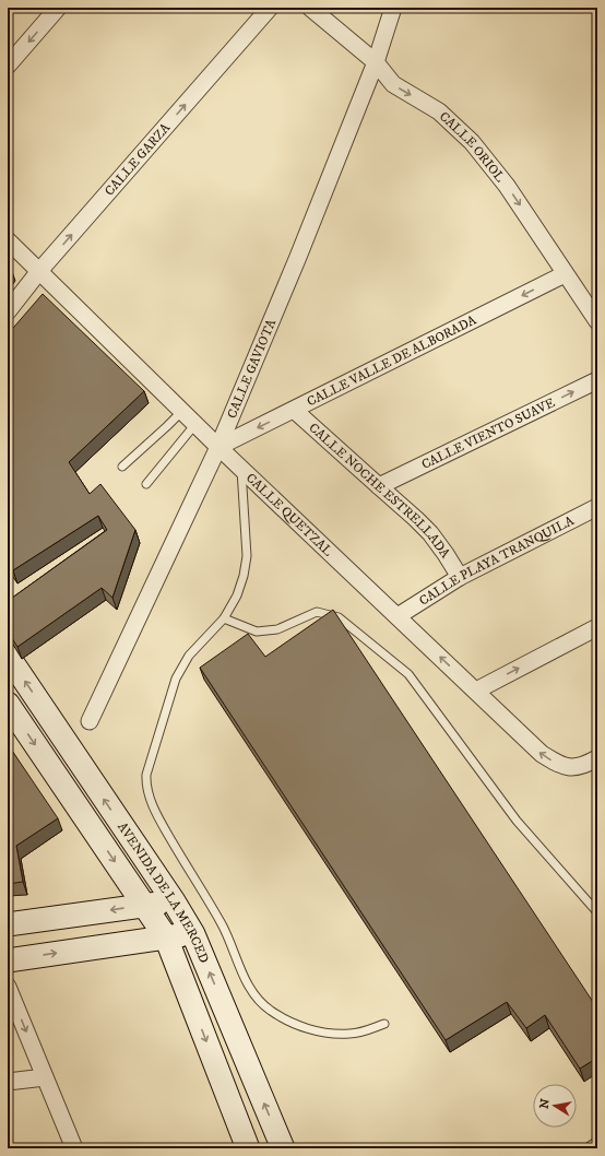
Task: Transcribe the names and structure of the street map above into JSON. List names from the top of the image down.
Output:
{
  "streets": {
    "street": [
      "CALLE ORIOL",
      "CALLE GARZA",
      "CALLE VALLE DE ALBORADA",
      "CALLE GAVIOTA",
      "CALLE VIENTO SUAVE",
      "CALLE NOCHE ESTRELLADA",
      "CALLE QUETZAL",
      "CALLE PLAYA TRANQUILA",
      "AVENIDA DE LA MERCED"
    ]
  },
  "crossings": [
    ["CALLE ORIOL", "CALLE VALLE DE ALBORADA"],
    ["CALLE ORIOL", "CALLE GAVIOTA"],
    ["CALLE GARZA", "CALLE QUETZAL"],
    ["CALLE VALLE DE ALBORADA", "CALLE GAVIOTA"],
    ["CALLE VALLE DE ALBORADA", "CALLE NOCHE ESTRELLADA"],
    ["CALLE VALLE DE ALBORADA", "CALLE QUETZAL"],
    ["CALLE GAVIOTA", "CALLE QUETZAL"],
    ["CALLE VIENTO SUAVE", "CALLE NOCHE ESTRELLADA"],
    ["CALLE NOCHE ESTRELLADA", "CALLE PLAYA TRANQUILA"],
    ["CALLE QUETZAL", "CALLE PLAYA TRANQUILA"]
  ],
  "one_way": [
    "CALLE ORIOL",
    "CALLE GARZA",
    "CALLE VALLE DE ALBORADA",
    "CALLE VIENTO SUAVE"
  ],
  "north": "left"
}
